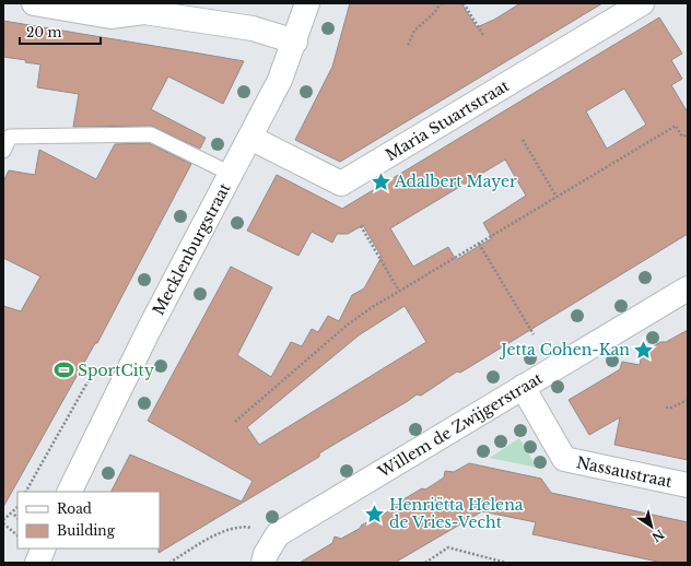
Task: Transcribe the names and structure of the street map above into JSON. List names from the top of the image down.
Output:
{
  "streets": {
    "street": [
      "Maria Stuartstraat",
      "Mecklenburgstraat",
      "Willem de Zwijgerstraat",
      "Nassaustraat"
    ]
  },
  "crossings": [
    ["Maria Stuartstraat", "Mecklenburgstraat"],
    ["Willem de Zwijgerstraat", "Nassaustraat"]
  ],
  "places": {
    "place": ["Adalbert Mayer", "Jetta Cohen-Kan", "Henriëtta Helena de Vries-Vecht"],
    "sports": ["SportCity"]
  },
  "legend": ["Road", "Building"],
  "scale_bar": "20 m",
  "north": "bottom right"
}
